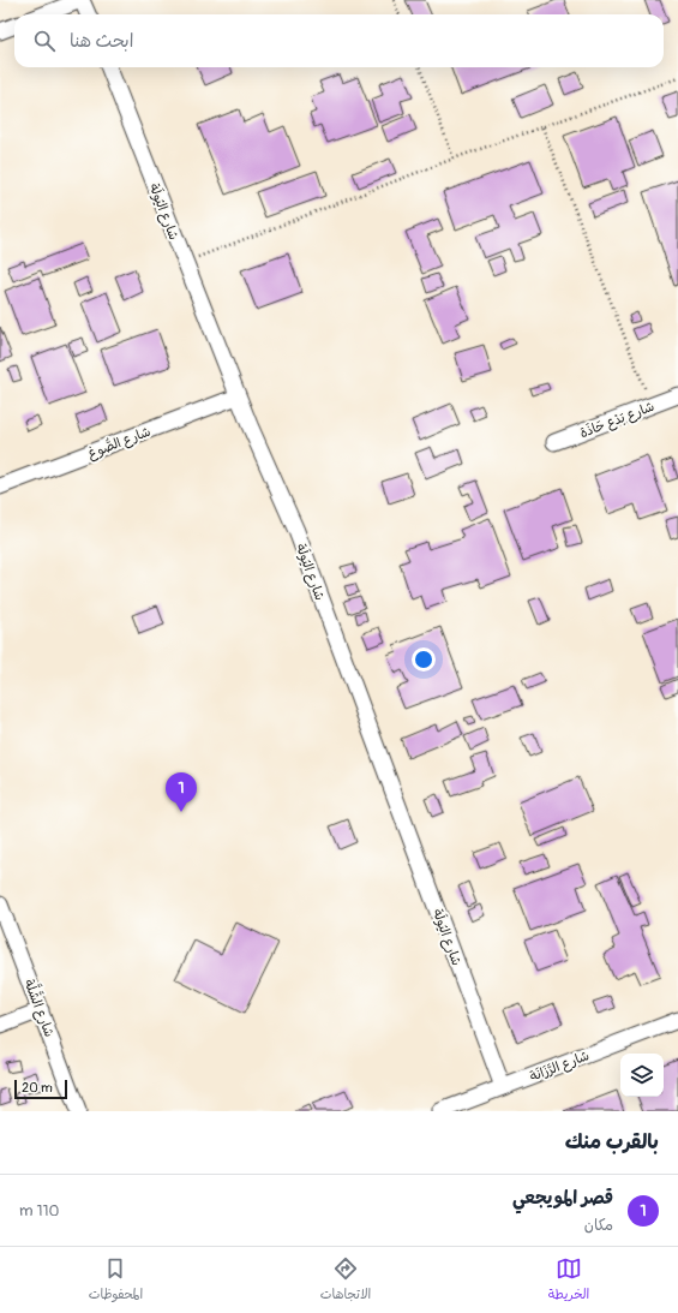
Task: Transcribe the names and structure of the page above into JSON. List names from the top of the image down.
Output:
{
  "streets": {
    "street": [
      "شارع اليُولَة",
      "شارع بَدْع حَاذَة",
      "شارع الصُّوغ",
      "شارع الشَّلَّة",
      "شارع الرَّزَانَة"
    ]
  },
  "crossings": [
    ["شارع اليُولَة", "شارع الصُّوغ"],
    ["شارع اليُولَة", "شارع الرَّزَانَة"]
  ],
  "scale_bar": "20 m",
  "page": {
    "search": "ابحث هنا",
    "pins": "1",
    "scale": "20 m",
    "heading": "بالقرب منك",
    "list": [
      {
        "mark": "1",
        "name": "قصر المويجعي",
        "note": "مكان",
        "value": "110 m"
      }
    ],
    "nav": ["الخريطة", "الاتجاهات", "المحفوظات"]
  }
}
